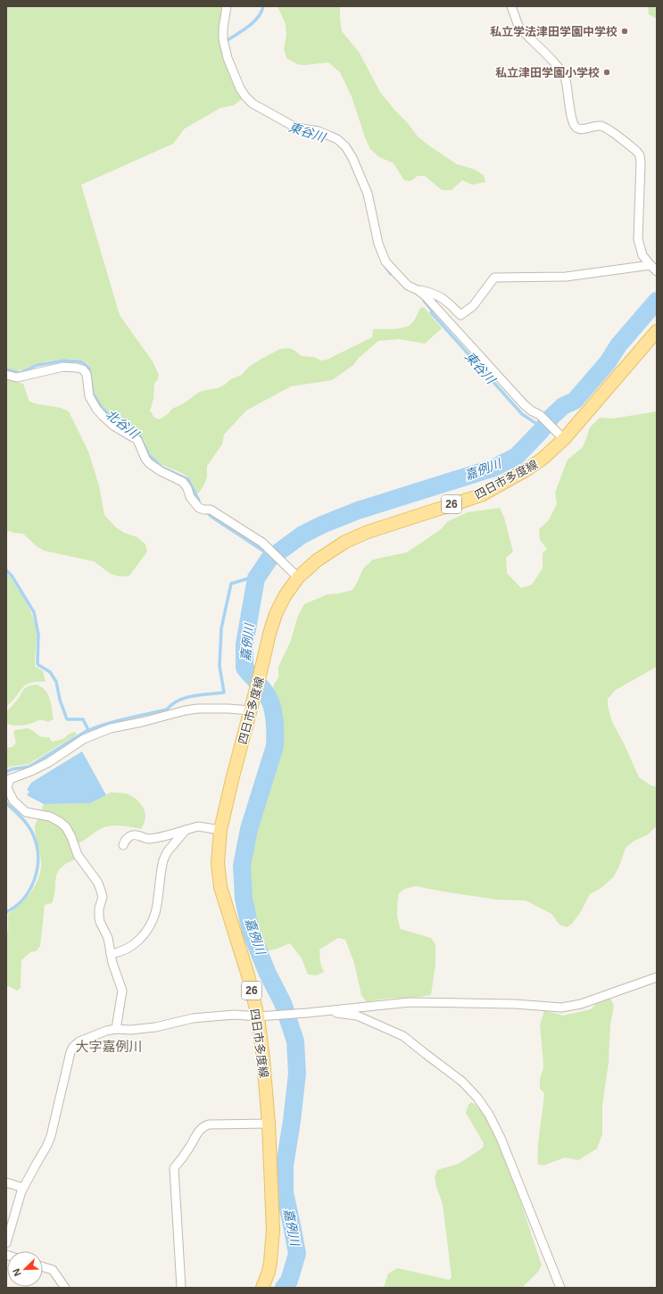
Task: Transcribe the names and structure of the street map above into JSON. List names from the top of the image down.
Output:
{
  "streets": {
    "main road": ["四日市多度線", "26"]
  },
  "districts": ["大字嘉例川"],
  "water": ["東谷川", "北谷川", "嘉例川"],
  "places": ["私立学法津田学園中学校", "私立津田学園小学校"],
  "north": "bottom left"
}
